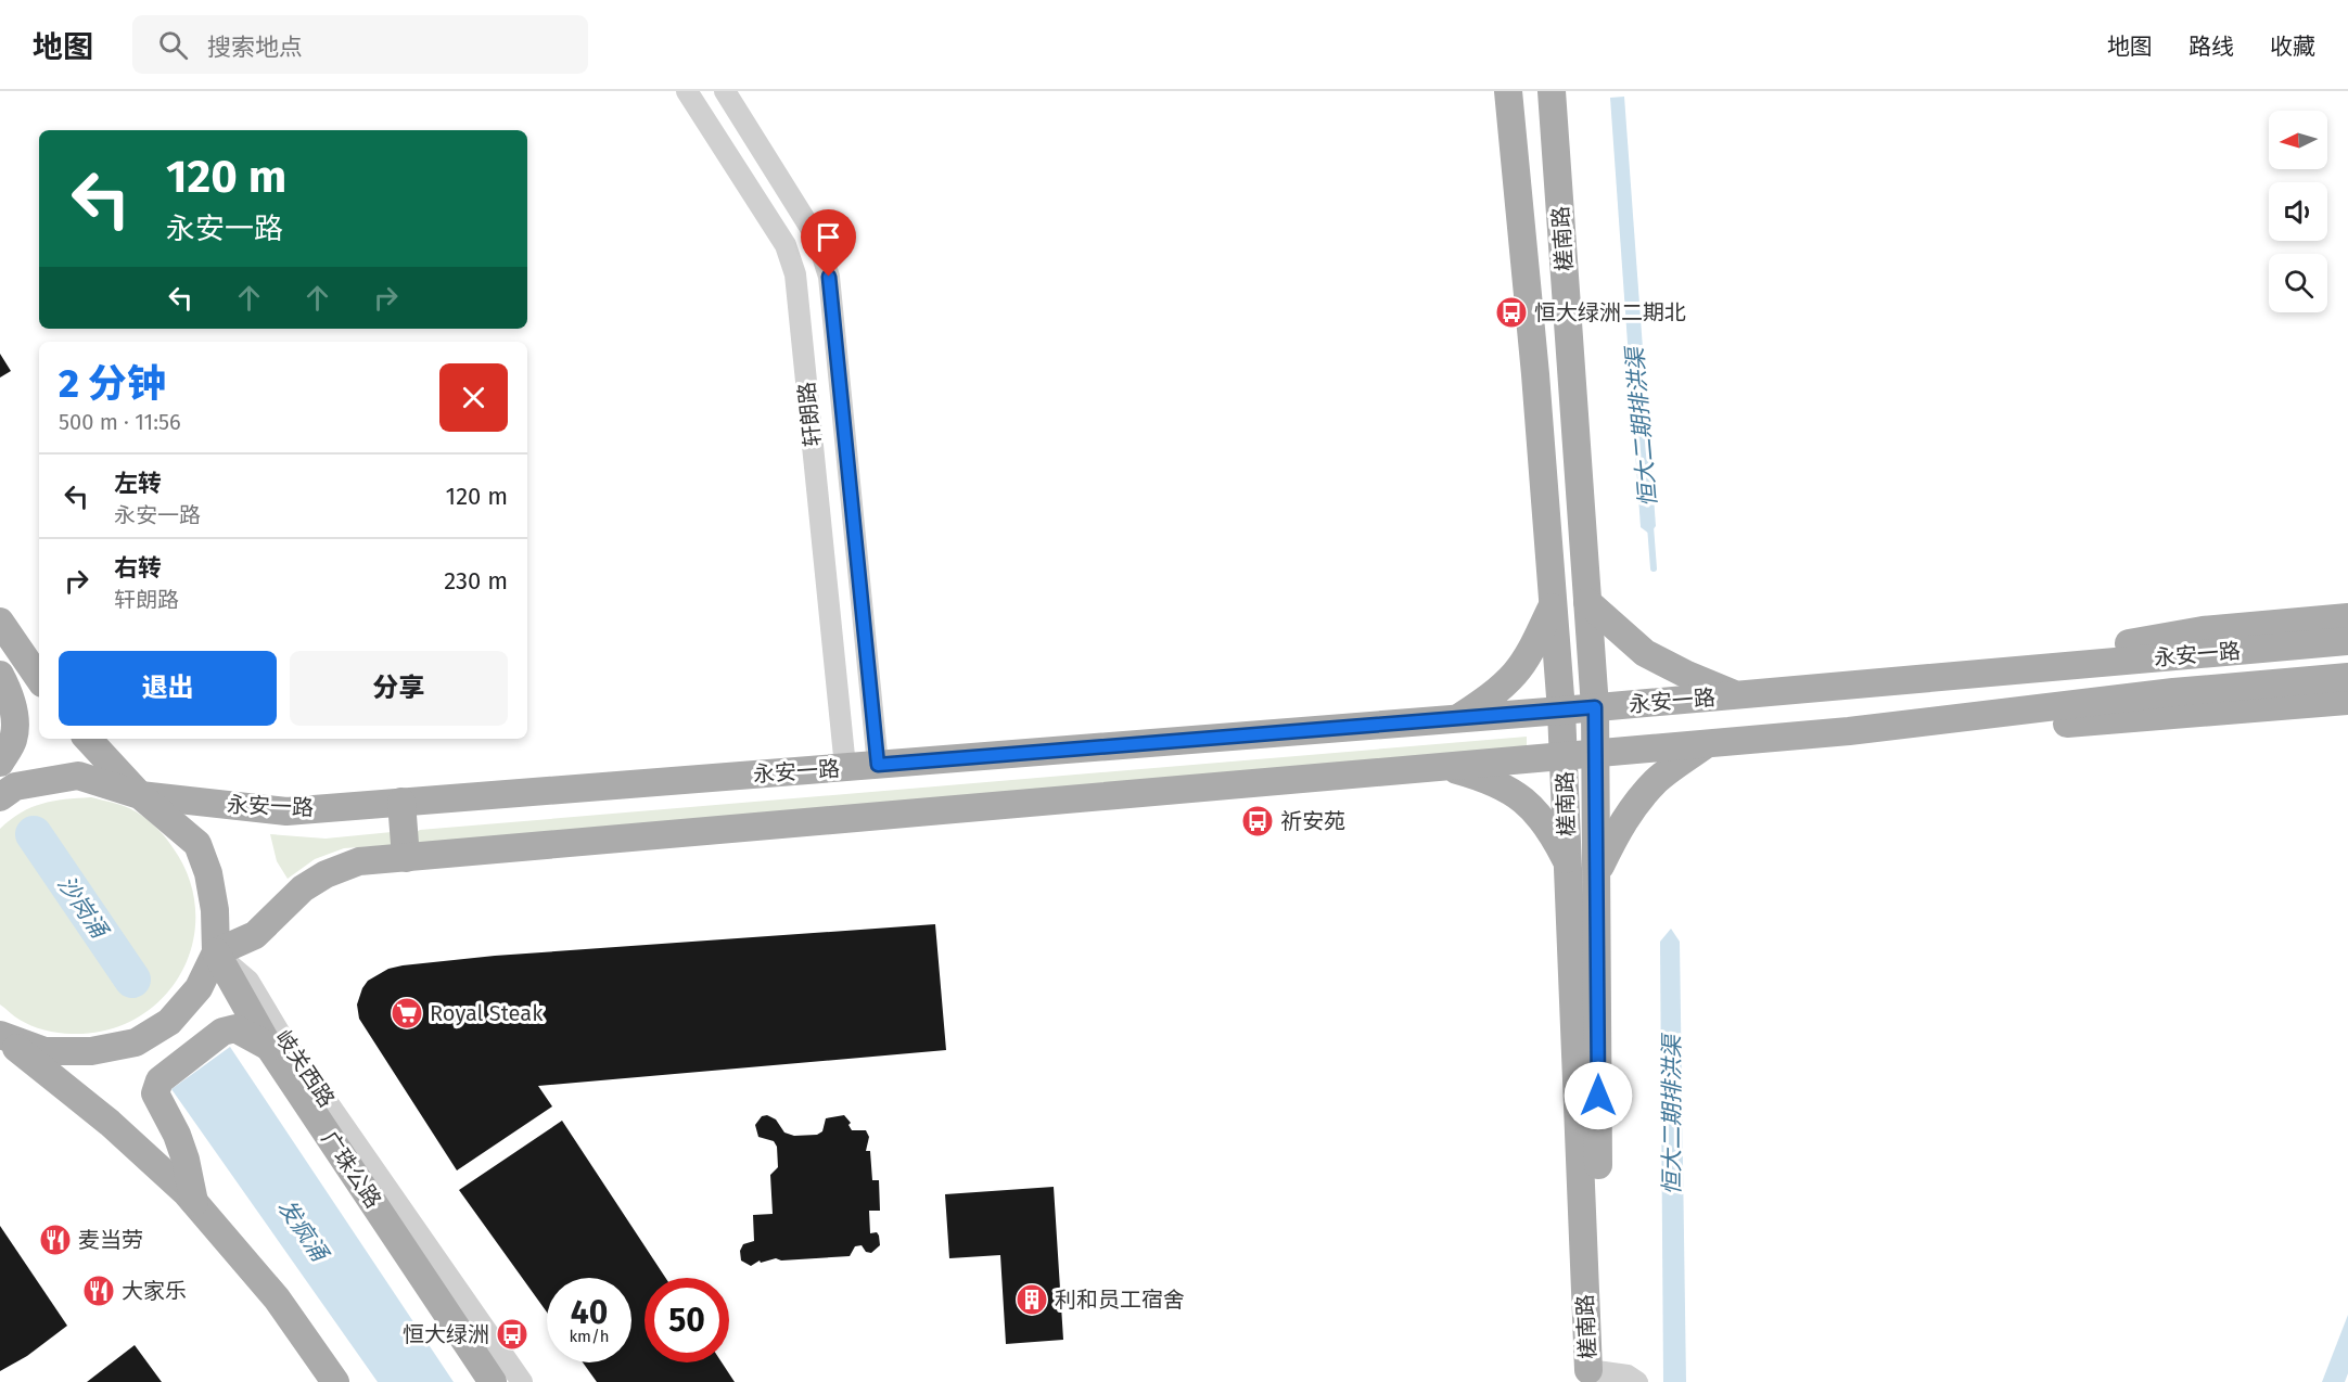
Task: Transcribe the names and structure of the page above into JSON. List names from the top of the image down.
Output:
{
  "streets": {
    "main road": ["槎南路", "永安一路", "广珠公路"],
    "street": ["轩朗路", "岐关西路"]
  },
  "crossings": [
    ["槎南路", "永安一路"],
    ["轩朗路", "永安一路"],
    ["永安一路", "岐关西路"],
    ["永安一路", "广珠公路"],
    ["岐关西路", "广珠公路"]
  ],
  "water": ["恒大二期排洪渠", "沙岗涌", "发疯涌"],
  "places": {
    "bus stop": ["恒大绿洲二期北", "祈安苑", "恒大绿洲"],
    "supermarket": ["Royal Steak"],
    "restaurant": ["麦当劳", "大家乐"],
    "building": ["利和员工宿舍"]
  },
  "north": "left",
  "page": {
    "header": "地图",
    "search": "搜索地点",
    "nav": ["地图", "路线", "收藏"],
    "turn": ["120 m", "永安一路"],
    "heading": ["2 分钟", "500 m · 11:56"],
    "list": [
      {
        "name": "左转",
        "note": "永安一路",
        "value": "120 m"
      },
      {
        "name": "右转",
        "note": "轩朗路",
        "value": "230 m"
      }
    ],
    "buttons": ["退出", "分享"],
    "speed": "40 km/h",
    "limit": "50"
  }
}
